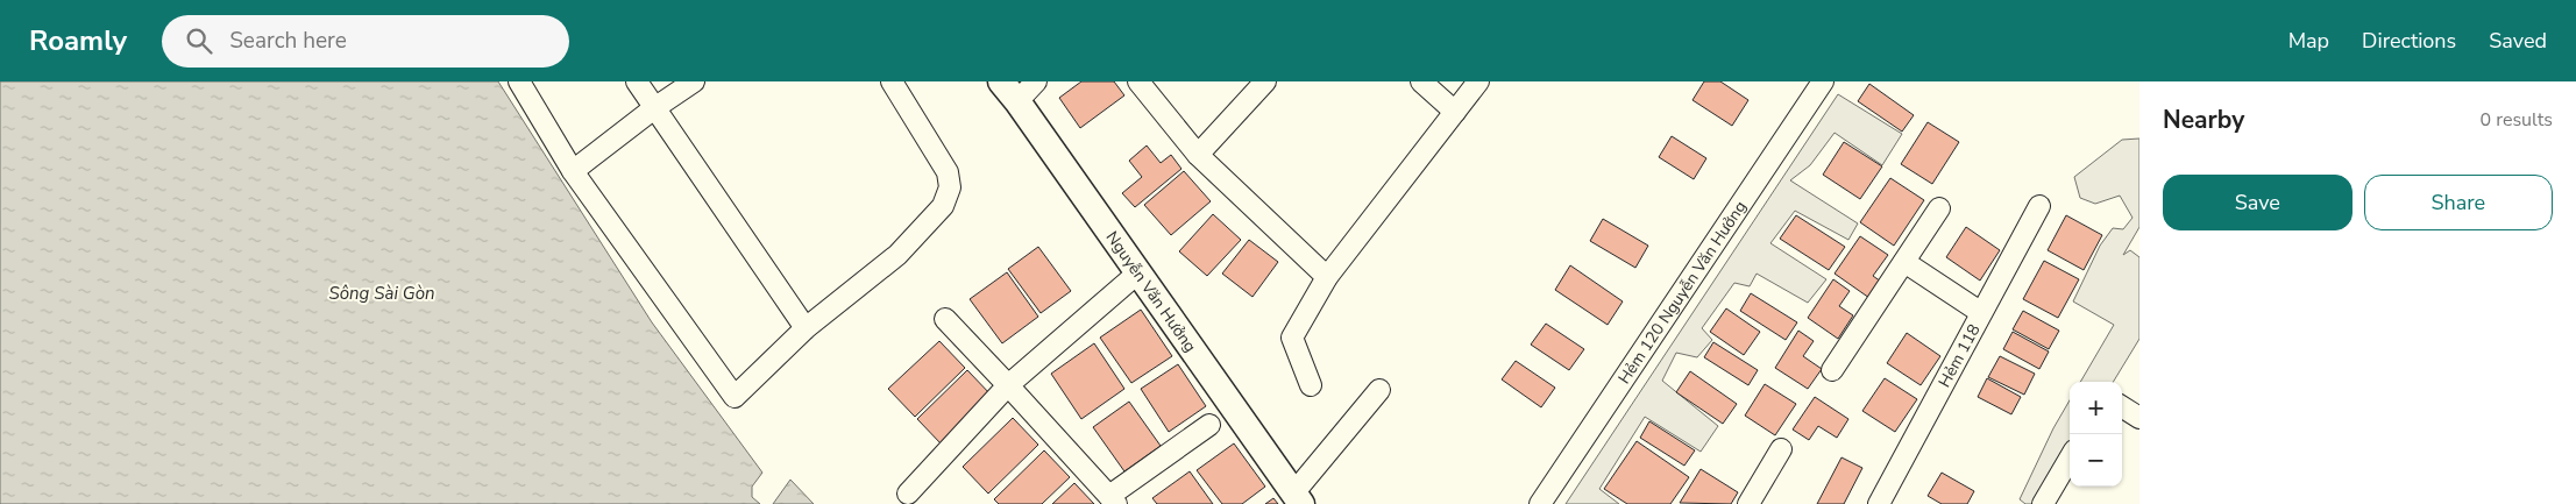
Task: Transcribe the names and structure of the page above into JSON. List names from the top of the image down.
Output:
{
  "streets": {
    "main road": ["Nguyễn Văn Hưởng"],
    "street": ["Hẻm 120 Nguyễn Văn Hưởng", "Hẻm 118"]
  },
  "water": ["Sông Sài Gòn"],
  "page": {
    "header": "Roamly",
    "search": "Search here",
    "nav": ["Map", "Directions", "Saved"],
    "heading": ["Nearby", "0 results"],
    "buttons": ["Save", "Share"],
    "map_buttons": ["+", "−"]
  }
}
